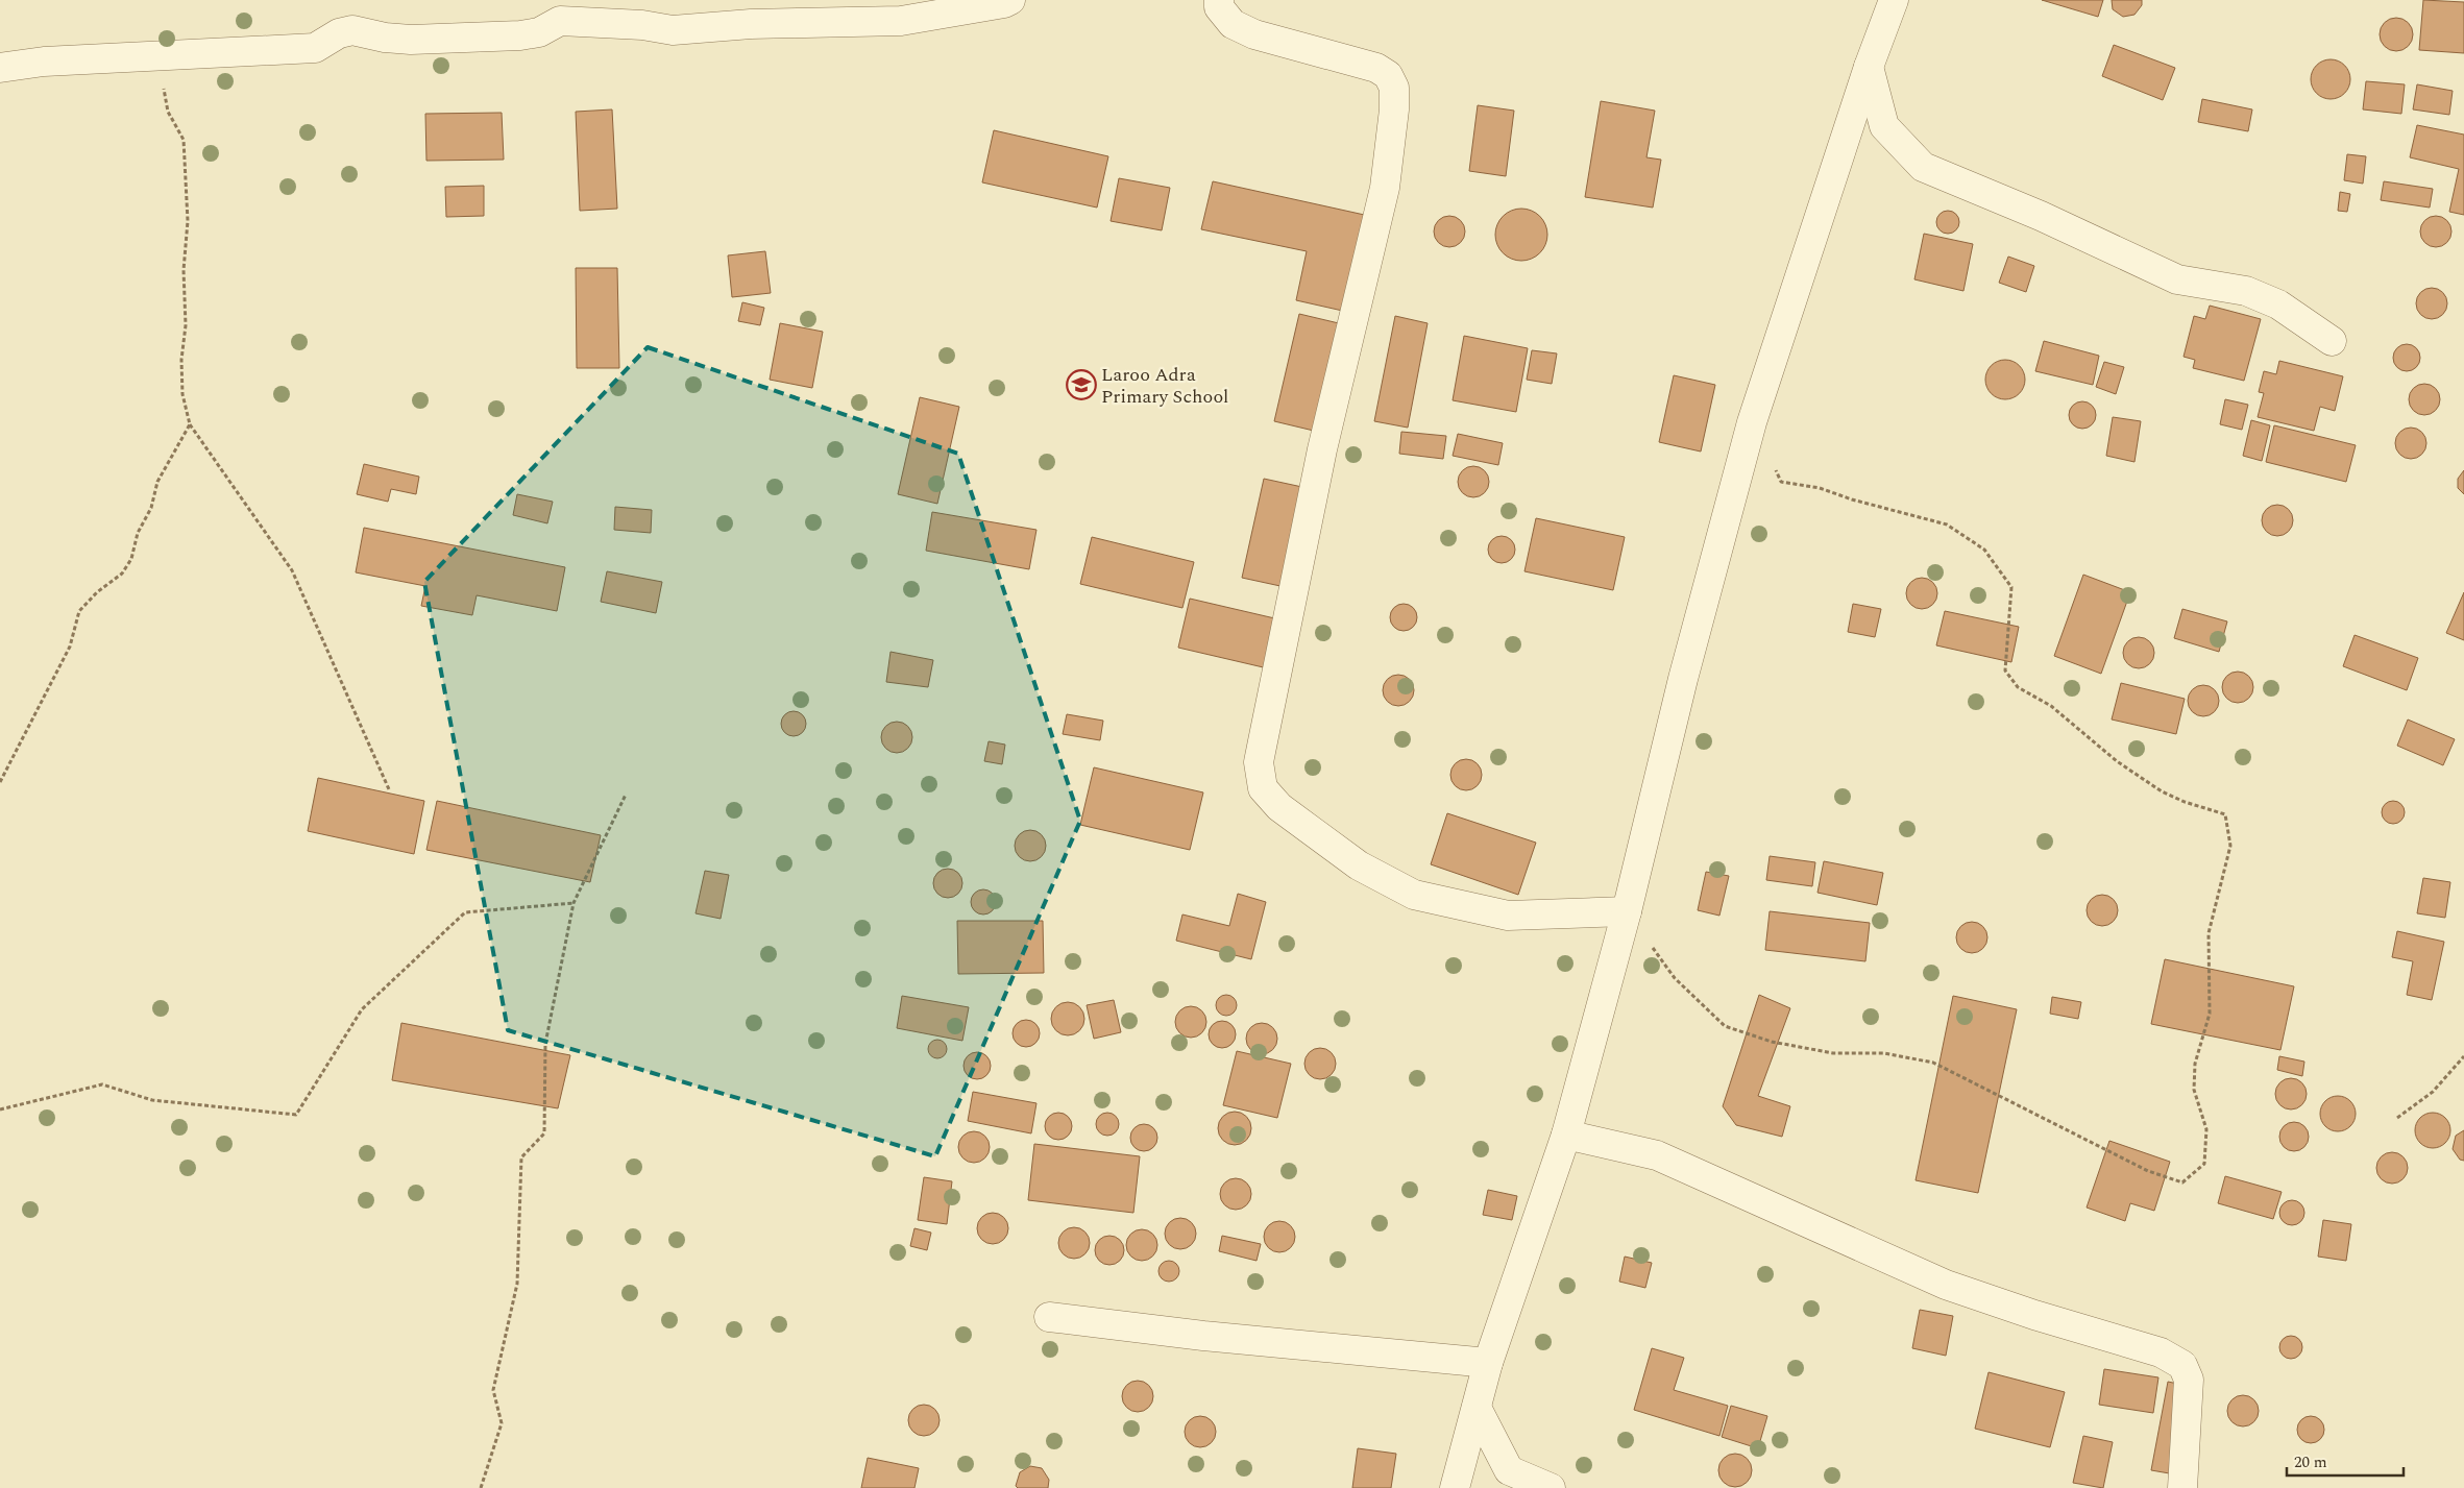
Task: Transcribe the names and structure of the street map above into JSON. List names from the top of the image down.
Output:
{
  "places": {
    "school or university": ["Laroo Adra Primary School"]
  },
  "scale_bar": "20 m"
}
